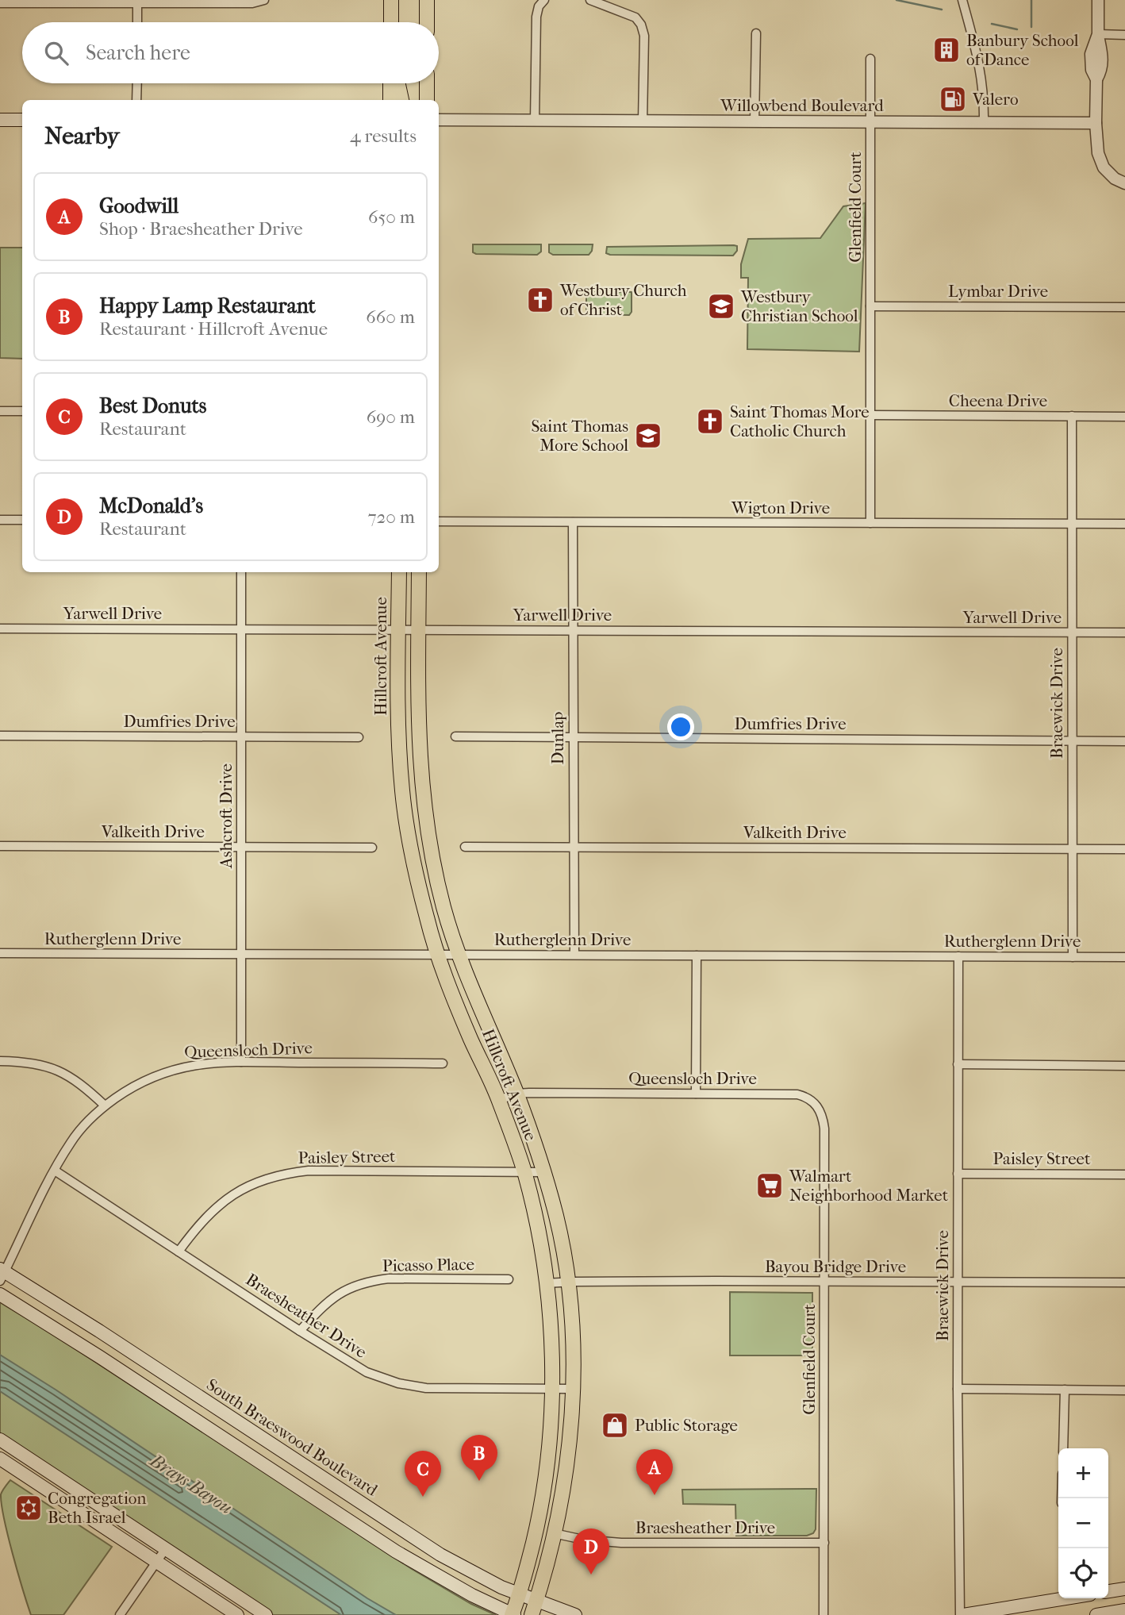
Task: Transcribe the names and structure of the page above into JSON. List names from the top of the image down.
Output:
{
  "streets": {
    "main road": ["Hillcroft Avenue", "South Braeswood Boulevard"],
    "street": [
      "Willowbend Boulevard",
      "Glenfield Court",
      "Lymbar Drive",
      "Cheena Drive",
      "Wigton Drive",
      "Yarwell Drive",
      "Braewick Drive",
      "Dumfries Drive",
      "Dunlap",
      "Ashcroft Drive",
      "Valkeith Drive",
      "Rutherglenn Drive",
      "Queensloch Drive",
      "Paisley Street",
      "Picasso Place",
      "Bayou Bridge Drive",
      "Braesheather Drive"
    ]
  },
  "crossings": [
    ["Willowbend Boulevard", "Glenfield Court"],
    ["Glenfield Court", "Lymbar Drive"],
    ["Glenfield Court", "Cheena Drive"],
    ["Glenfield Court", "Wigton Drive"],
    ["Glenfield Court", "Queensloch Drive"],
    ["Glenfield Court", "Bayou Bridge Drive"],
    ["Glenfield Court", "Braesheather Drive"],
    ["Cheena Drive", "Braewick Drive"],
    ["Wigton Drive", "Braewick Drive"],
    ["Wigton Drive", "Dunlap"],
    ["Yarwell Drive", "Hillcroft Avenue"],
    ["Yarwell Drive", "Braewick Drive"],
    ["Yarwell Drive", "Dunlap"],
    ["Yarwell Drive", "Ashcroft Drive"],
    ["Hillcroft Avenue", "Rutherglenn Drive"],
    ["Hillcroft Avenue", "Queensloch Drive"],
    ["Hillcroft Avenue", "Paisley Street"],
    ["Hillcroft Avenue", "Bayou Bridge Drive"],
    ["Hillcroft Avenue", "Braesheather Drive"],
    ["Hillcroft Avenue", "South Braeswood Boulevard"],
    ["Braewick Drive", "Dumfries Drive"],
    ["Braewick Drive", "Valkeith Drive"],
    ["Braewick Drive", "Rutherglenn Drive"],
    ["Braewick Drive", "Paisley Street"],
    ["Braewick Drive", "Bayou Bridge Drive"],
    ["Dumfries Drive", "Dunlap"],
    ["Dumfries Drive", "Ashcroft Drive"],
    ["Dunlap", "Valkeith Drive"],
    ["Dunlap", "Rutherglenn Drive"],
    ["Ashcroft Drive", "Valkeith Drive"],
    ["Ashcroft Drive", "Rutherglenn Drive"],
    ["Ashcroft Drive", "Queensloch Drive"],
    ["Queensloch Drive", "Braesheather Drive"],
    ["Queensloch Drive", "South Braeswood Boulevard"],
    ["Paisley Street", "Braesheather Drive"],
    ["Picasso Place", "Braesheather Drive"]
  ],
  "water": ["Brays Bayou"],
  "places": {
    "building": ["Banbury School of Dance"],
    "fuel station": ["Valero"],
    "church": ["Westbury Church of Christ", "Saint Thomas More Catholic Church"],
    "school or university": ["Westbury Christian School", "Saint Thomas More School"],
    "supermarket": ["Walmart Neighborhood Market"],
    "shop": ["Public Storage"],
    "synagogue": ["Congregation Beth Israel"]
  },
  "page": {
    "search": "Search here",
    "heading": ["Nearby", "4 results"],
    "list": [
      {
        "mark": "A",
        "name": "Goodwill",
        "note": "Shop · Braesheather Drive",
        "value": "650 m"
      },
      {
        "mark": "B",
        "name": "Happy Lamp Restaurant",
        "note": "Restaurant · Hillcroft Avenue",
        "value": "660 m"
      },
      {
        "mark": "C",
        "name": "Best Donuts",
        "note": "Restaurant",
        "value": "690 m"
      },
      {
        "mark": "D",
        "name": "McDonald's",
        "note": "Restaurant",
        "value": "720 m"
      }
    ],
    "pins": [
      "B",
      "A",
      "C",
      "D"
    ],
    "map_buttons": ["+", "−"]
  }
}
